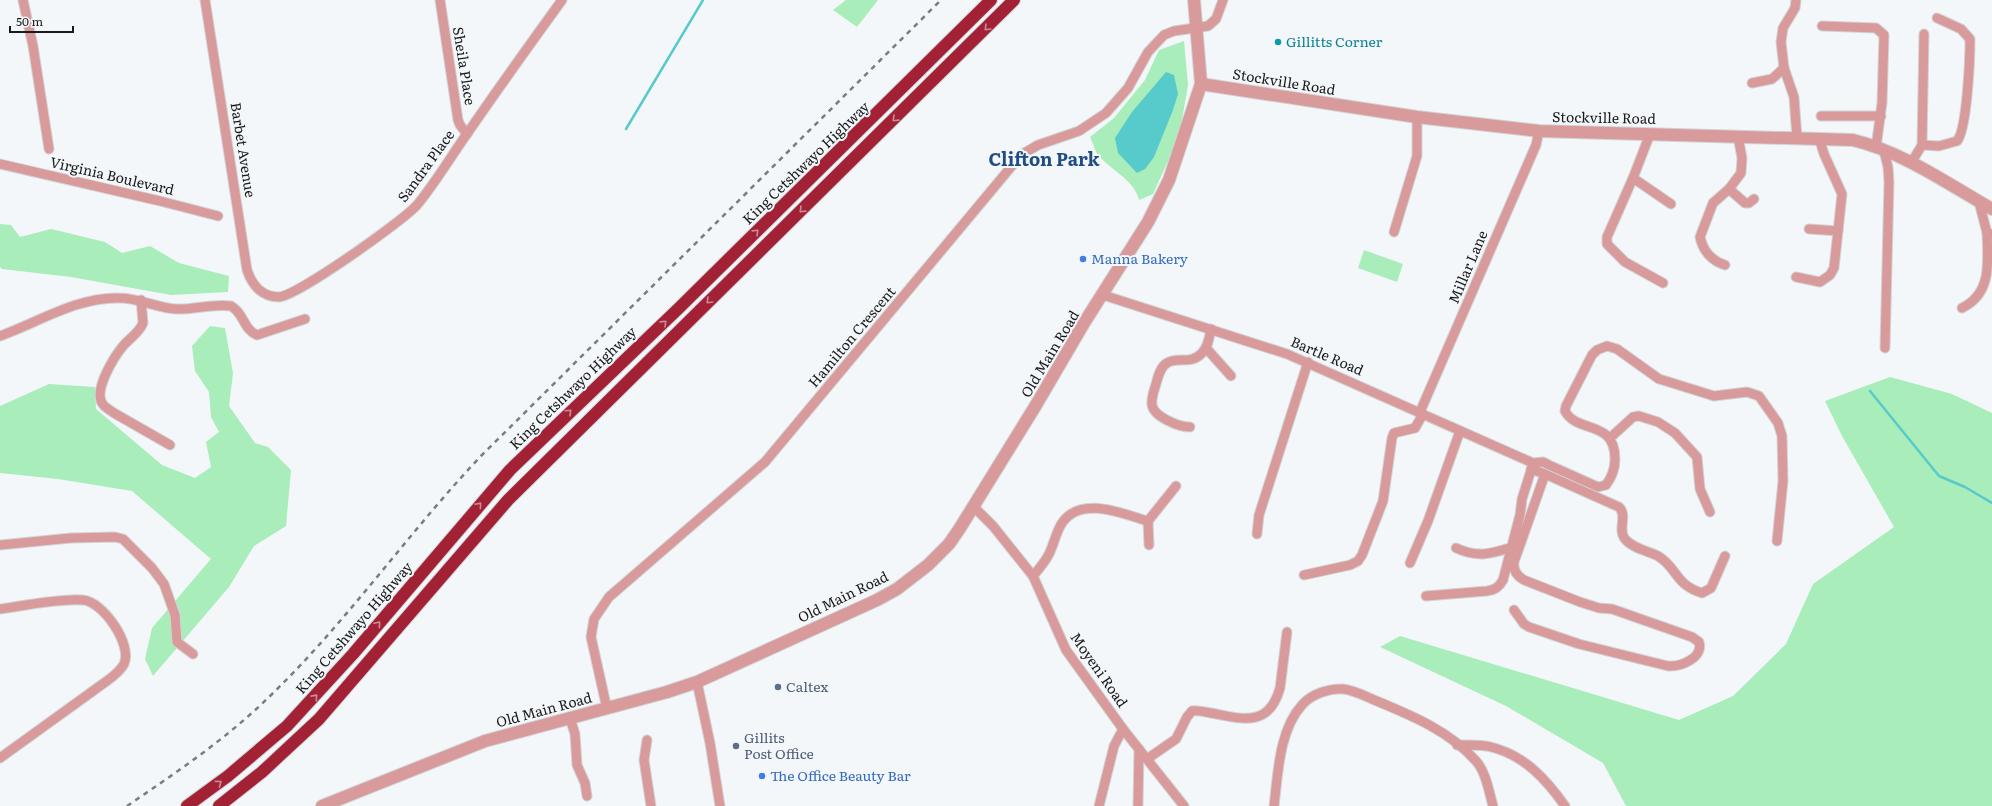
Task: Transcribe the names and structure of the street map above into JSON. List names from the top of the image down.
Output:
{
  "streets": {
    "highway": ["King Cetshwayo Highway"],
    "street": [
      "Sheila Place",
      "Stockville Road",
      "Barbet Avenue",
      "Sandra Place",
      "Virginia Boulevard",
      "Millar Lane",
      "Hamilton Crescent",
      "Old Main Road",
      "Bartle Road",
      "Moyeni Road"
    ]
  },
  "crossings": [
    ["Sheila Place", "Sandra Place"],
    ["Stockville Road", "Millar Lane"],
    ["Stockville Road", "Old Main Road"],
    ["Barbet Avenue", "Sandra Place"],
    ["Millar Lane", "Bartle Road"],
    ["Hamilton Crescent", "Old Main Road"],
    ["Old Main Road", "Bartle Road"],
    ["Old Main Road", "Moyeni Road"]
  ],
  "districts": ["Clifton Park"],
  "places": [
    "Gillitts Corner",
    "Manna Bakery",
    "Caltex",
    "Gillits Post Office",
    "The Office Beauty Bar"
  ],
  "scale_bar": "50 m"
}
